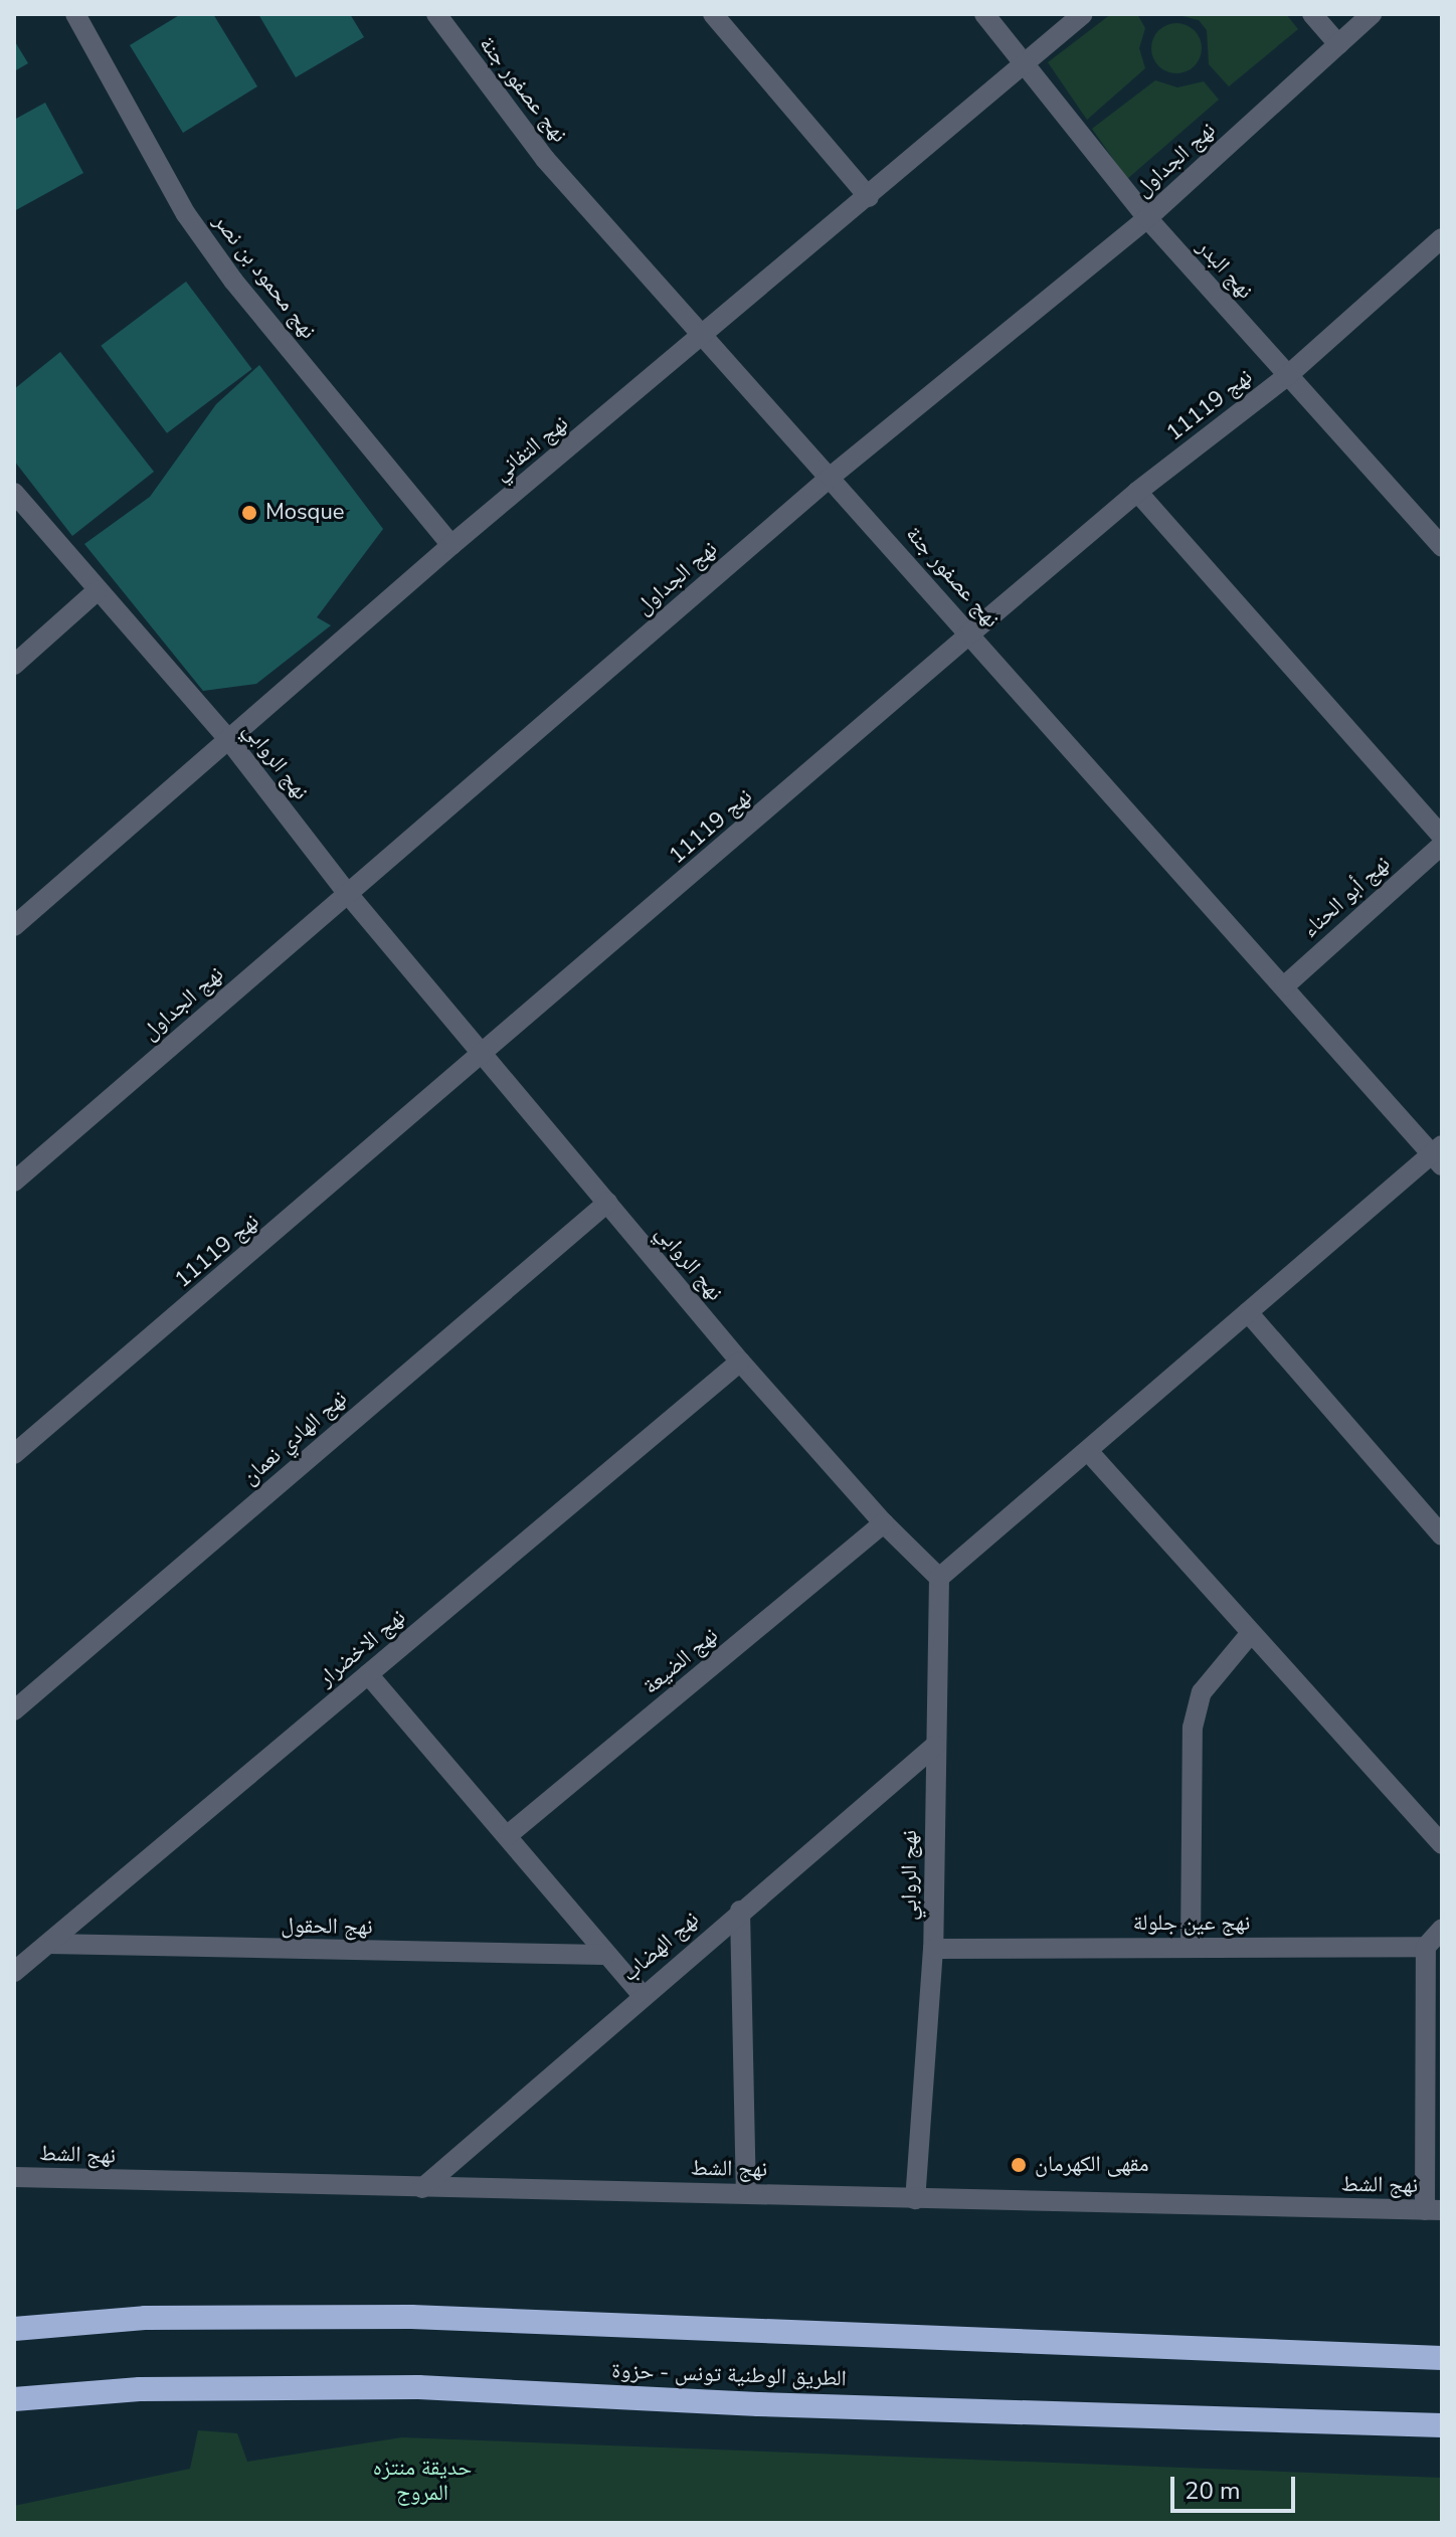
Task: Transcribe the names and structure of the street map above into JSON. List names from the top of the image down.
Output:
{
  "streets": {
    "highway": ["الطريق الوطنية تونس - حزوة"],
    "street": [
      "نهج عصفور جنة",
      "نهج الجداول",
      "نهج البدر",
      "نهج محمود بن نصر",
      "نهج 11119",
      "نهج التفاني",
      "نهج الروابي",
      "نهج أبو الحناء",
      "نهج الهادي نعمان",
      "نهج الاخضرار",
      "نهج الضيعة",
      "نهج عين جلولة",
      "نهج الحقول",
      "نهج الهضاب",
      "نهج الشط"
    ]
  },
  "crossings": [
    ["نهج عصفور جنة", "نهج الجداول"],
    ["نهج عصفور جنة", "نهج 11119"],
    ["نهج عصفور جنة", "نهج التفاني"],
    ["نهج عصفور جنة", "نهج أبو الحناء"],
    ["نهج الجداول", "نهج البدر"],
    ["نهج الجداول", "نهج الروابي"],
    ["نهج البدر", "نهج 11119"],
    ["نهج البدر", "نهج التفاني"],
    ["نهج محمود بن نصر", "نهج التفاني"],
    ["نهج 11119", "نهج الروابي"],
    ["نهج التفاني", "نهج الروابي"],
    ["نهج الروابي", "نهج الهادي نعمان"],
    ["نهج الروابي", "نهج الاخضرار"],
    ["نهج الروابي", "نهج الضيعة"],
    ["نهج الروابي", "نهج عين جلولة"],
    ["نهج الروابي", "نهج الهضاب"],
    ["نهج الروابي", "نهج الشط"],
    ["نهج الاخضرار", "نهج الحقول"],
    ["نهج الهضاب", "نهج الشط"]
  ],
  "parks": ["حديقة منتزه المروج"],
  "places": ["Mosque", "مقهى الكهرمان"],
  "scale_bar": "20 m"
}
